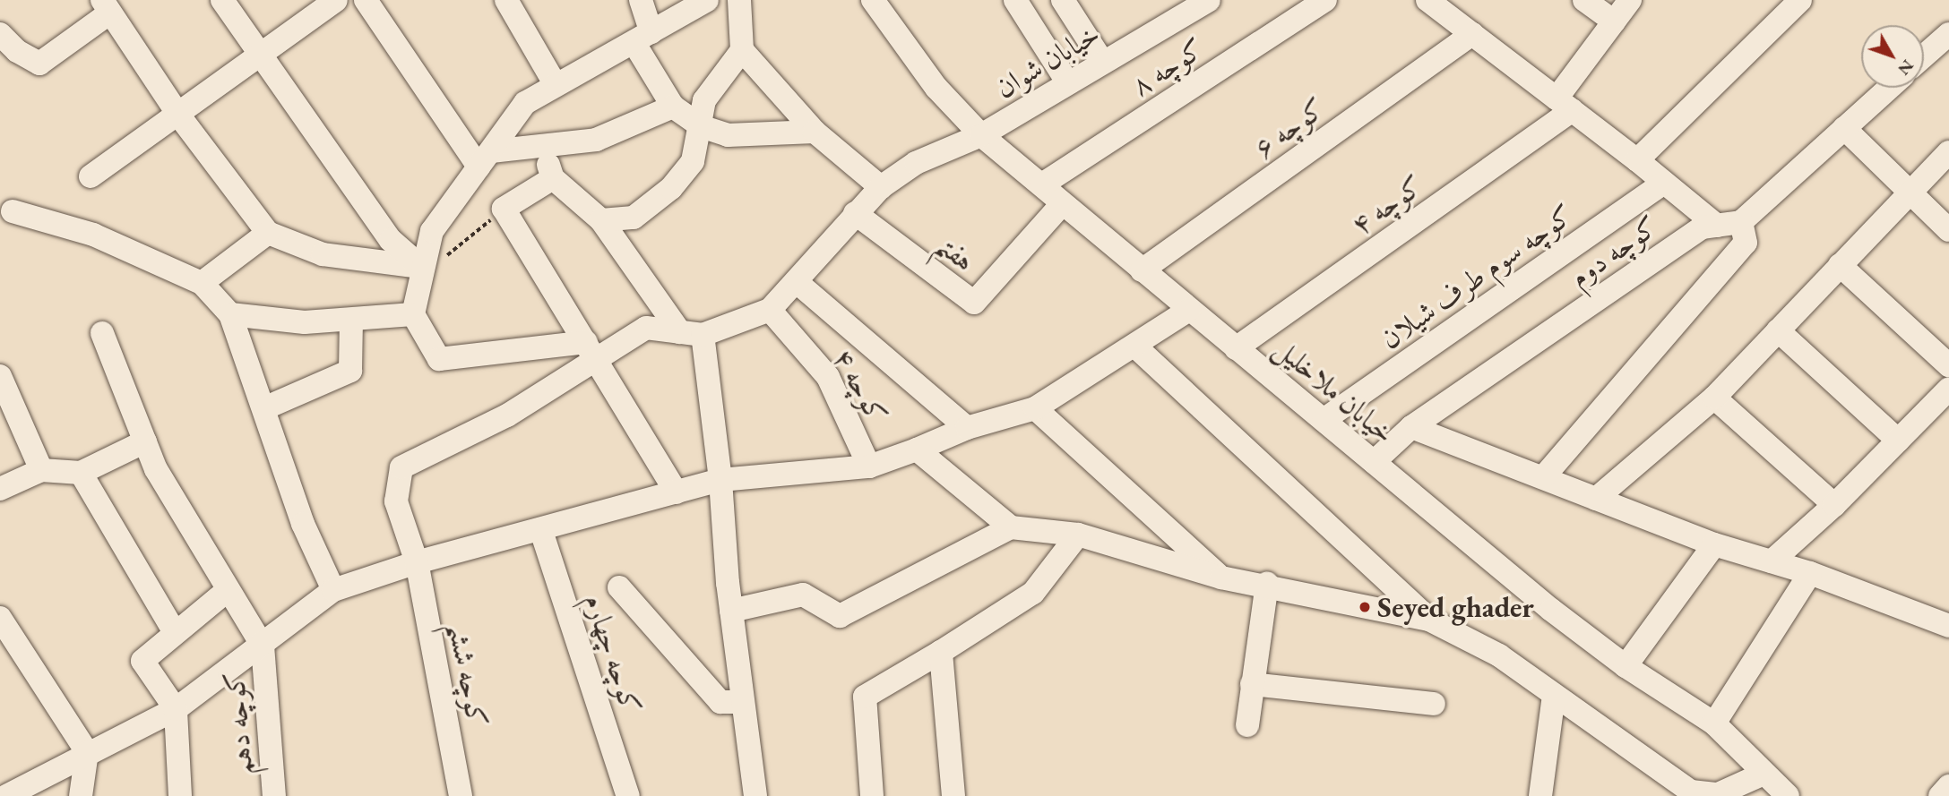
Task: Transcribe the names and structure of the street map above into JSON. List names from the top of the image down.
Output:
{
  "streets": {
    "street": [
      "خیابان شوان",
      "کوچه ۸",
      "کوچه ۶",
      "کوچه ۴",
      "کوچه دوم",
      "هفتم",
      "کوچه سوم طرف شیلان",
      "خیابان ملاخلیل",
      "کوچه چهارم",
      "کوچه ششم",
      "کوچه دهم"
    ]
  },
  "crossings": [
    ["خیابان شوان", "کوچه ۴"],
    ["خیابان شوان", "هفتم"],
    ["خیابان شوان", "خیابان ملاخلیل"],
    ["کوچه ۸", "خیابان ملاخلیل"],
    ["کوچه ۶", "خیابان ملاخلیل"],
    ["کوچه ۴", "خیابان ملاخلیل"],
    ["کوچه دوم", "خیابان ملاخلیل"],
    ["هفتم", "خیابان ملاخلیل"],
    ["کوچه سوم طرف شیلان", "خیابان ملاخلیل"]
  ],
  "places": ["Seyed ghader"],
  "north": "bottom right"
}
